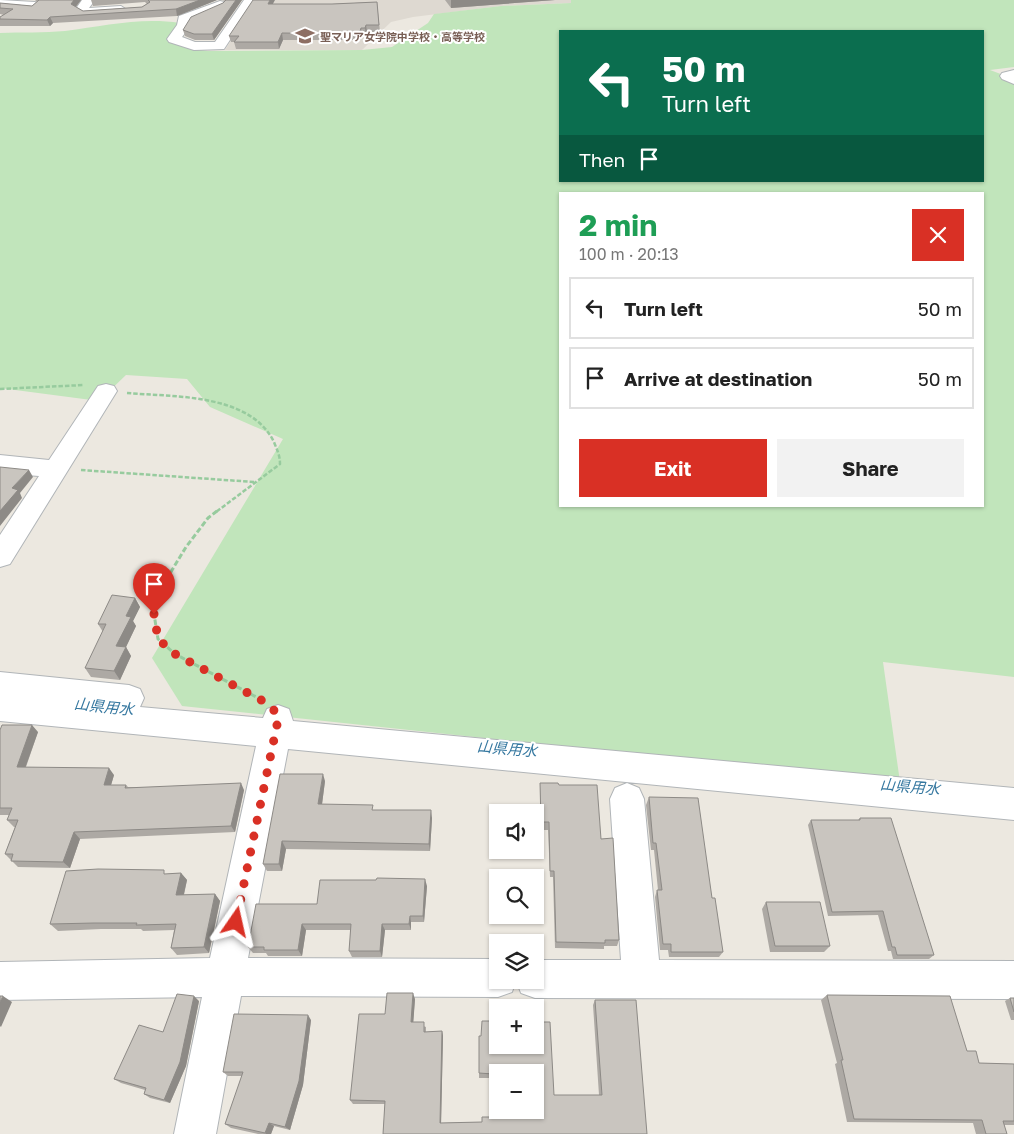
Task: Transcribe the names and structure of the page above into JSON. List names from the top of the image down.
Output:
{
  "water": ["山県用水"],
  "places": {
    "school or university": ["聖マリア女学院中学校・高等学校"]
  },
  "page": {
    "turn": ["50 m", "Turn left"],
    "then": "Then",
    "heading": ["2 min", "100 m · 20:13"],
    "list": [
      {
        "name": "Turn left",
        "value": "50 m"
      },
      {
        "name": "Arrive at destination",
        "value": "50 m"
      }
    ],
    "buttons": ["Exit", "Share"],
    "map_buttons": ["+", "−"]
  }
}
